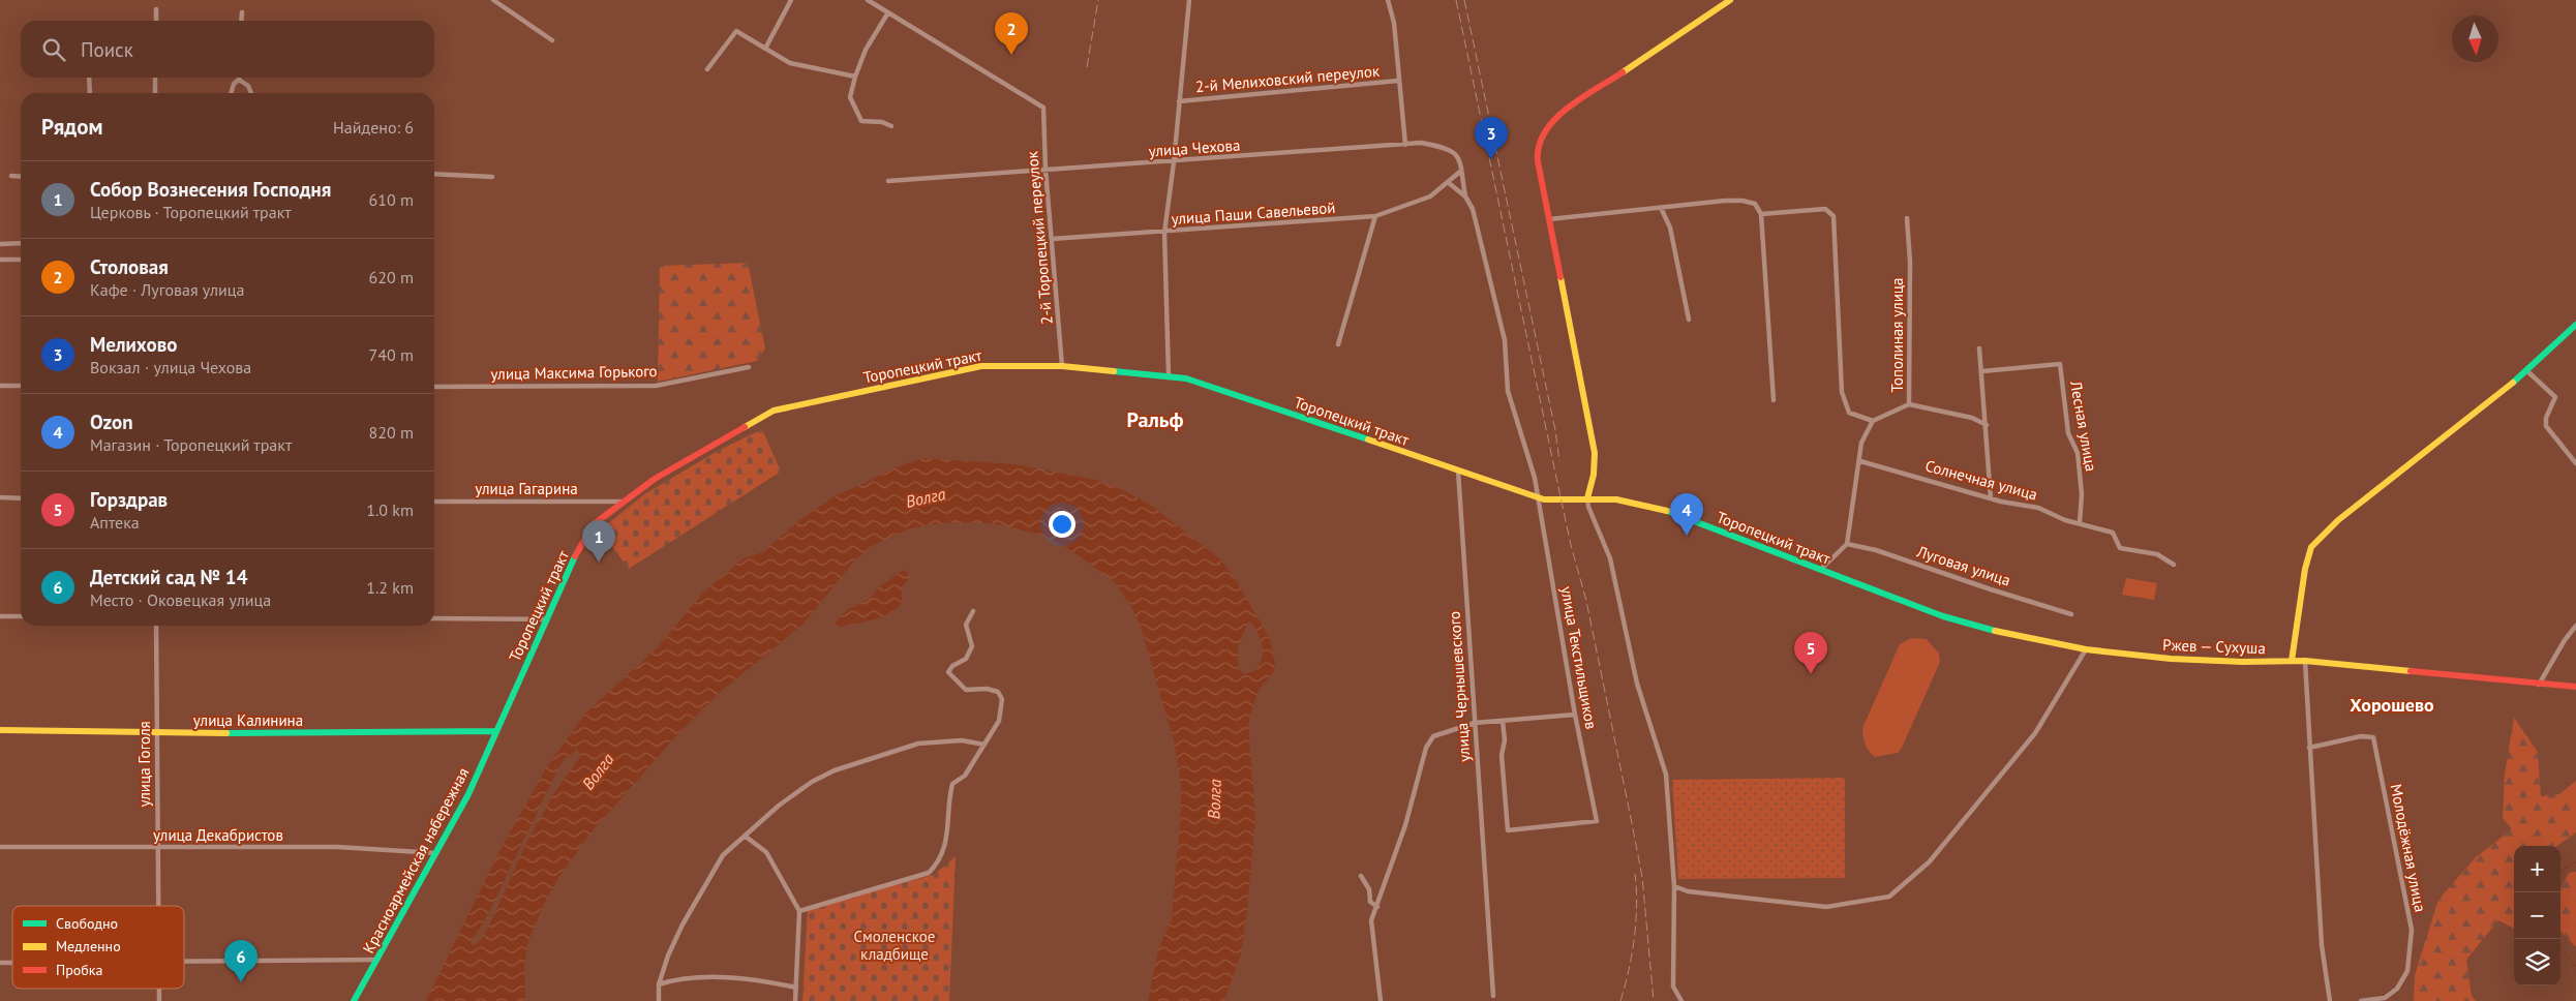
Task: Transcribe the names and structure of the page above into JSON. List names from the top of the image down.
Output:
{
  "streets": {
    "main road": [
      "Торопецкий тракт",
      "Ржев — Сухуша",
      "улица Калинина",
      "Красноармейская набережная"
    ],
    "street": [
      "2-й Мелиховский переулок",
      "улица Чехова",
      "улица Паши Савельевой",
      "2-й Торопецкий переулок",
      "Тополиная улица",
      "улица Максима Горького",
      "Лесная улица",
      "Солнечная улица",
      "улица Гагарина",
      "Луговая улица",
      "улица Текстильщиков",
      "улица Чернышевского",
      "улица Гоголя",
      "улица Декабристов",
      "Молодёжная улица"
    ]
  },
  "crossings": [
    ["улица Чехова", "улица Паши Савельевой"],
    ["улица Чехова", "2-й Торопецкий переулок"],
    ["улица Паши Савельевой", "2-й Торопецкий переулок"],
    ["2-й Торопецкий переулок", "Торопецкий тракт"],
    ["Торопецкий тракт", "улица Гагарина"],
    ["Торопецкий тракт", "Ржев — Сухуша"],
    ["Торопецкий тракт", "улица Текстильщиков"],
    ["Торопецкий тракт", "улица Чернышевского"],
    ["Торопецкий тракт", "улица Калинина"],
    ["Торопецкий тракт", "Красноармейская набережная"],
    ["Лесная улица", "Солнечная улица"],
    ["улица Калинина", "улица Гоголя"],
    ["улица Калинина", "Красноармейская набережная"],
    ["улица Гоголя", "улица Декабристов"],
    ["улица Декабристов", "Красноармейская набережная"]
  ],
  "districts": ["Ральф", "Хорошево"],
  "water": ["Волга"],
  "parks": ["Смоленское кладбище"],
  "legend": ["Свободно", "Медленно", "Пробка"],
  "north": "bottom",
  "page": {
    "pins": [
      "2",
      "3",
      "4",
      "1",
      "5",
      "6"
    ],
    "search": "Поиск",
    "heading": ["Рядом", "Найдено: 6"],
    "list": [
      {
        "mark": "1",
        "name": "Собор Вознесения Господня",
        "note": "Церковь · Торопецкий тракт",
        "value": "610 m"
      },
      {
        "mark": "2",
        "name": "Столовая",
        "note": "Кафе · Луговая улица",
        "value": "620 m"
      },
      {
        "mark": "3",
        "name": "Мелихово",
        "note": "Вокзал · улица Чехова",
        "value": "740 m"
      },
      {
        "mark": "4",
        "name": "Ozon",
        "note": "Магазин · Торопецкий тракт",
        "value": "820 m"
      },
      {
        "mark": "5",
        "name": "Горздрав",
        "note": "Аптека",
        "value": "1.0 km"
      },
      {
        "mark": "6",
        "name": "Детский сад № 14",
        "note": "Место · Оковецкая улица",
        "value": "1.2 km"
      }
    ],
    "map_buttons": ["+", "−"]
  }
}
